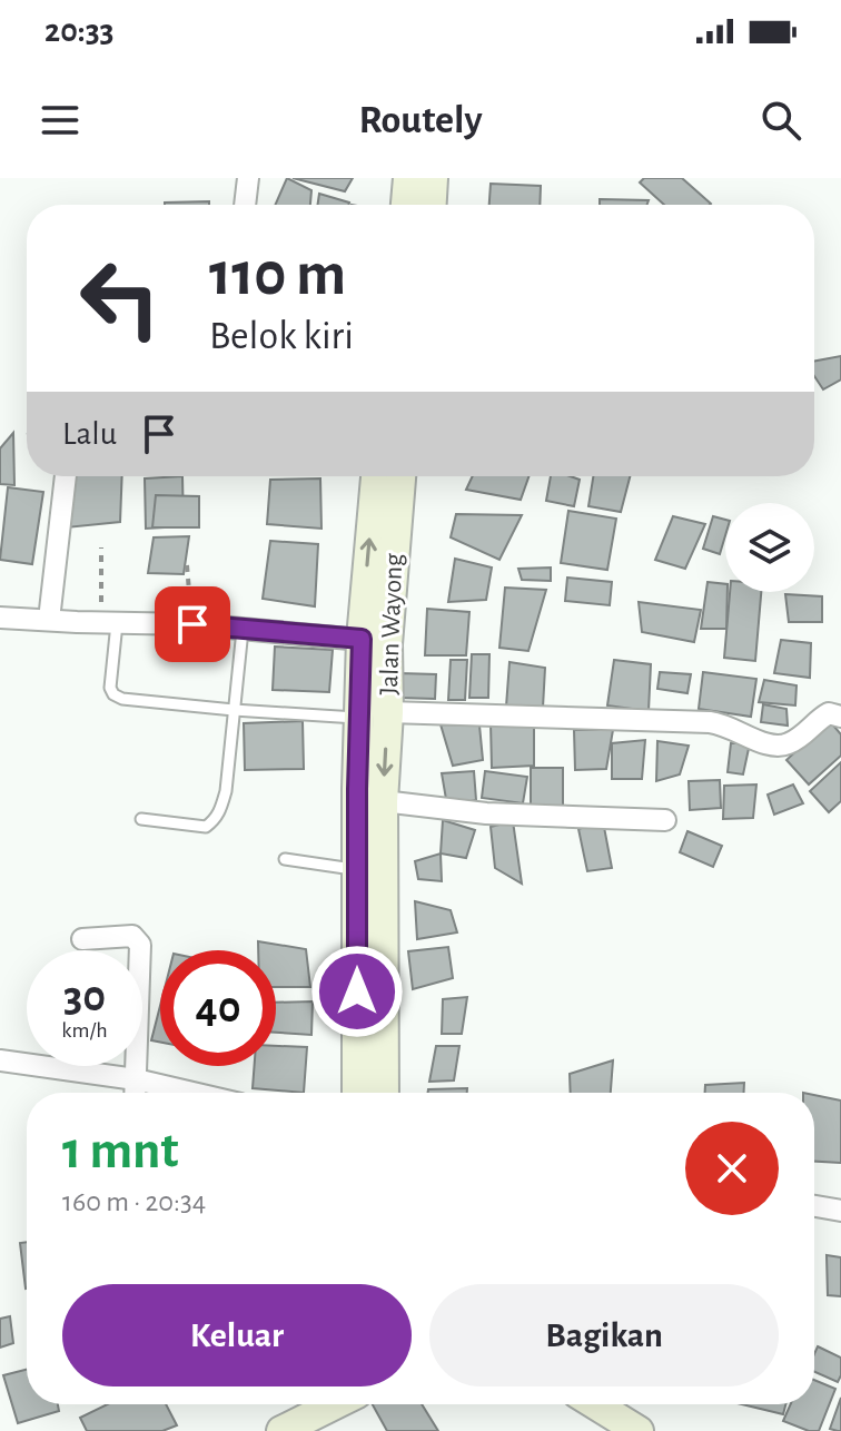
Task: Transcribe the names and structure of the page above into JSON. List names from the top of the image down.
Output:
{
  "streets": {
    "street": ["Jalan Wayong"]
  },
  "page": {
    "status": "20:33",
    "header": "Routely",
    "turn": ["110 m", "Belok kiri"],
    "then": "Lalu",
    "speed": "30 km/h",
    "limit": "40",
    "heading": ["1 mnt", "160 m · 20:34"],
    "buttons": ["Keluar", "Bagikan"]
  }
}
